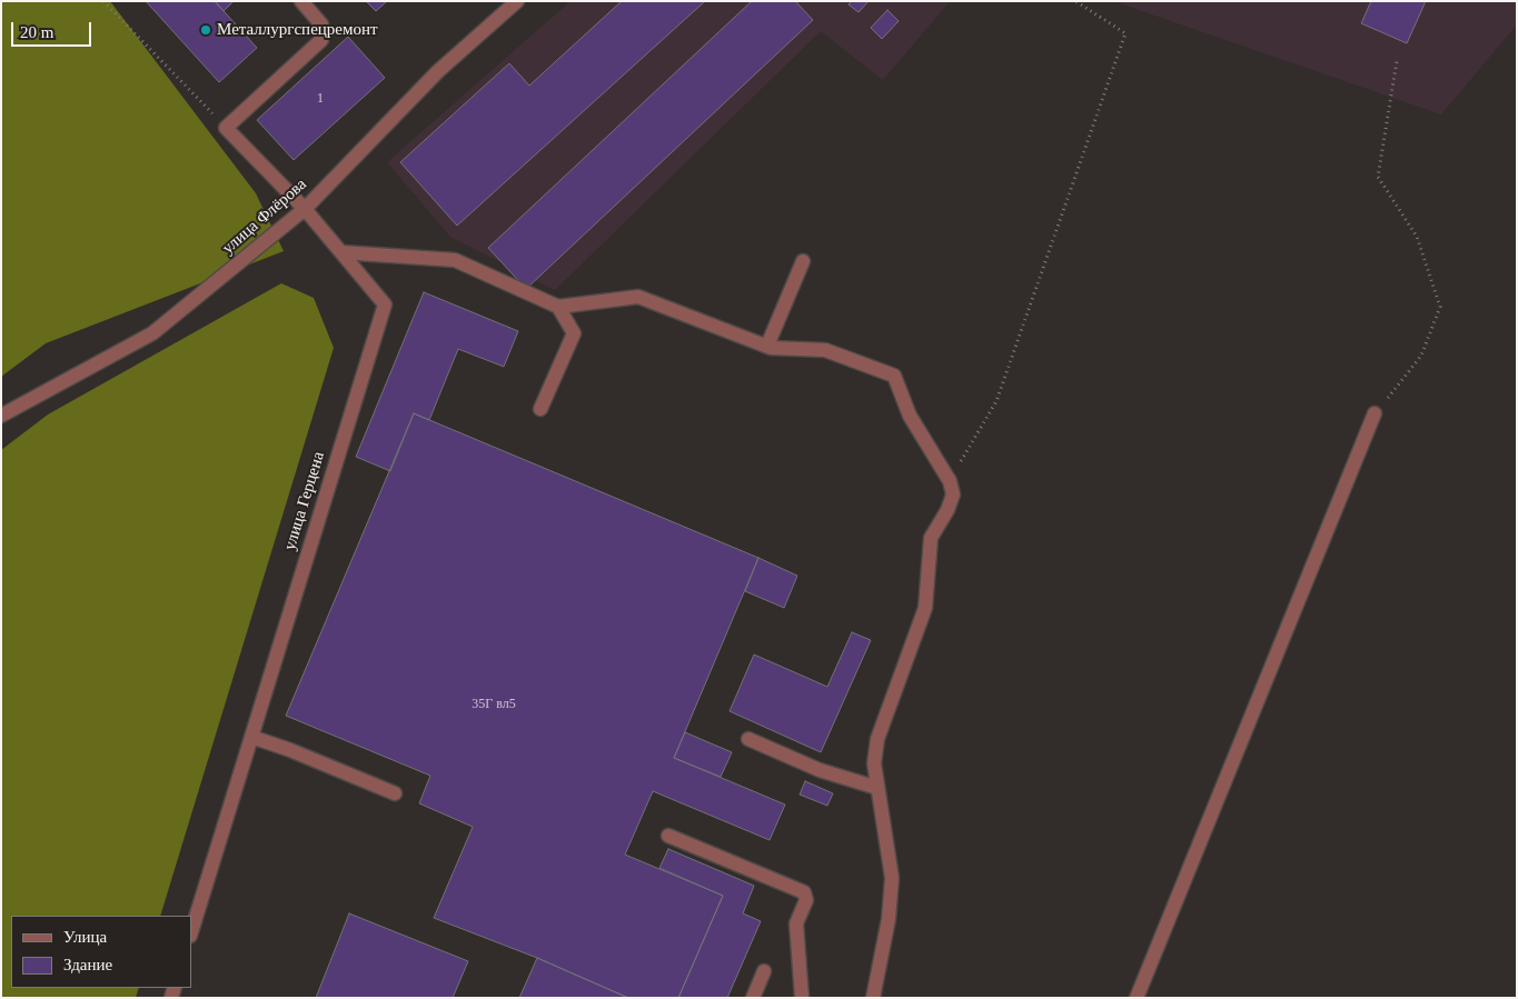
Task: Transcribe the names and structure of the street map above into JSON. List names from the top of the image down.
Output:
{
  "streets": {
    "street": ["улица Флёрова", "улица Герцена"]
  },
  "crossings": [
    ["улица Флёрова", "улица Герцена"]
  ],
  "places": ["Металлургспецремонт"],
  "house_numbers": ["1", "35Г вл5"],
  "legend": ["Улица", "Здание"],
  "scale_bar": "20 m"
}
